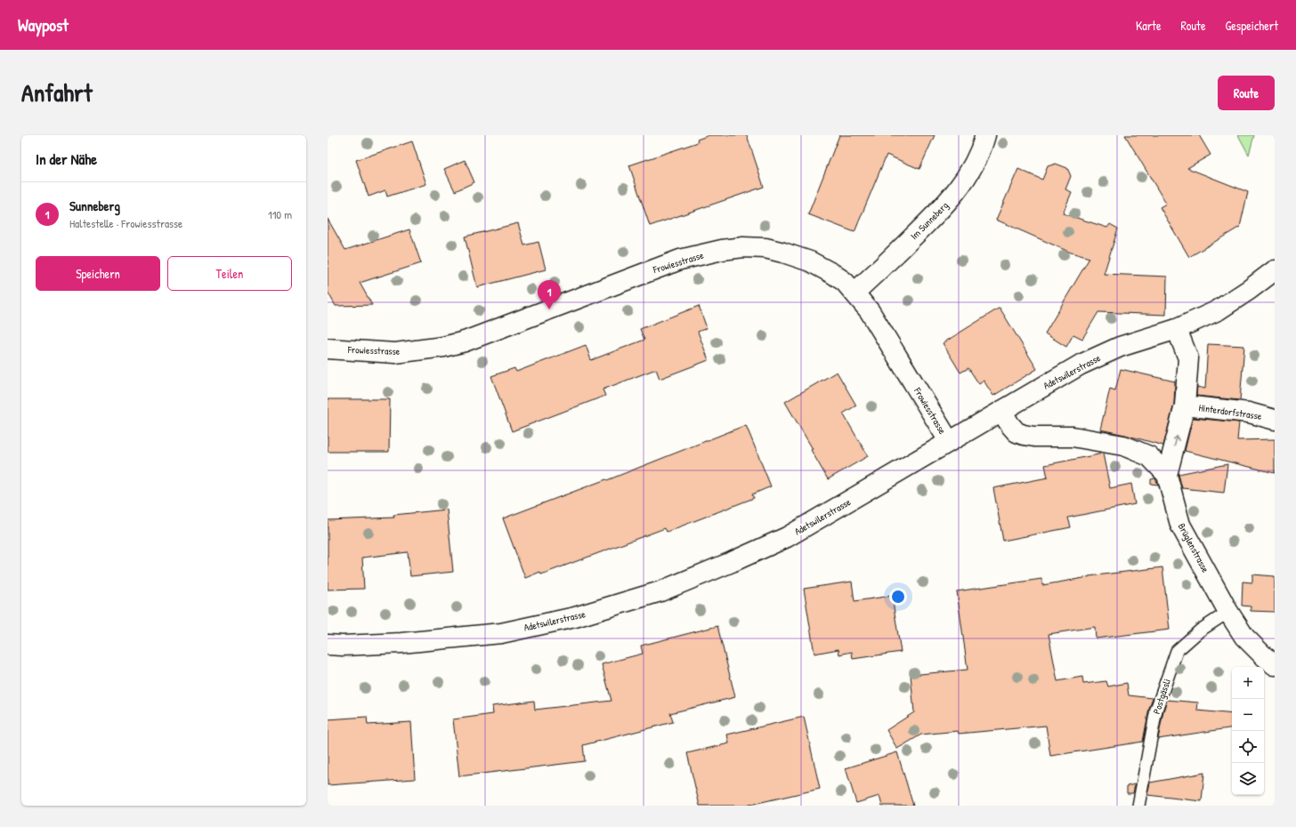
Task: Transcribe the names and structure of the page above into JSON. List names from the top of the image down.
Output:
{
  "streets": {
    "street": [
      "Im Sunneberg",
      "Frowiesstrasse",
      "Adetswilerstrasse",
      "Hinterdorfstrasse",
      "Brüglenstrasse"
    ],
    "lane": ["Postgässli"]
  },
  "crossings": [
    ["Im Sunneberg", "Frowiesstrasse"],
    ["Frowiesstrasse", "Adetswilerstrasse"],
    ["Brüglenstrasse", "Postgässli"]
  ],
  "page": {
    "header": "Waypost",
    "nav": ["Karte", "Route", "Gespeichert"],
    "title": "Anfahrt",
    "buttons": [
      "Route",
      ["Speichern", "Teilen"]
    ],
    "heading": "In der Nähe",
    "list": [
      {
        "mark": "1",
        "name": "Sunneberg",
        "note": "Haltestelle · Frowiesstrasse",
        "value": "110 m"
      }
    ],
    "pins": "1",
    "map_buttons": ["+", "−"]
  }
}
